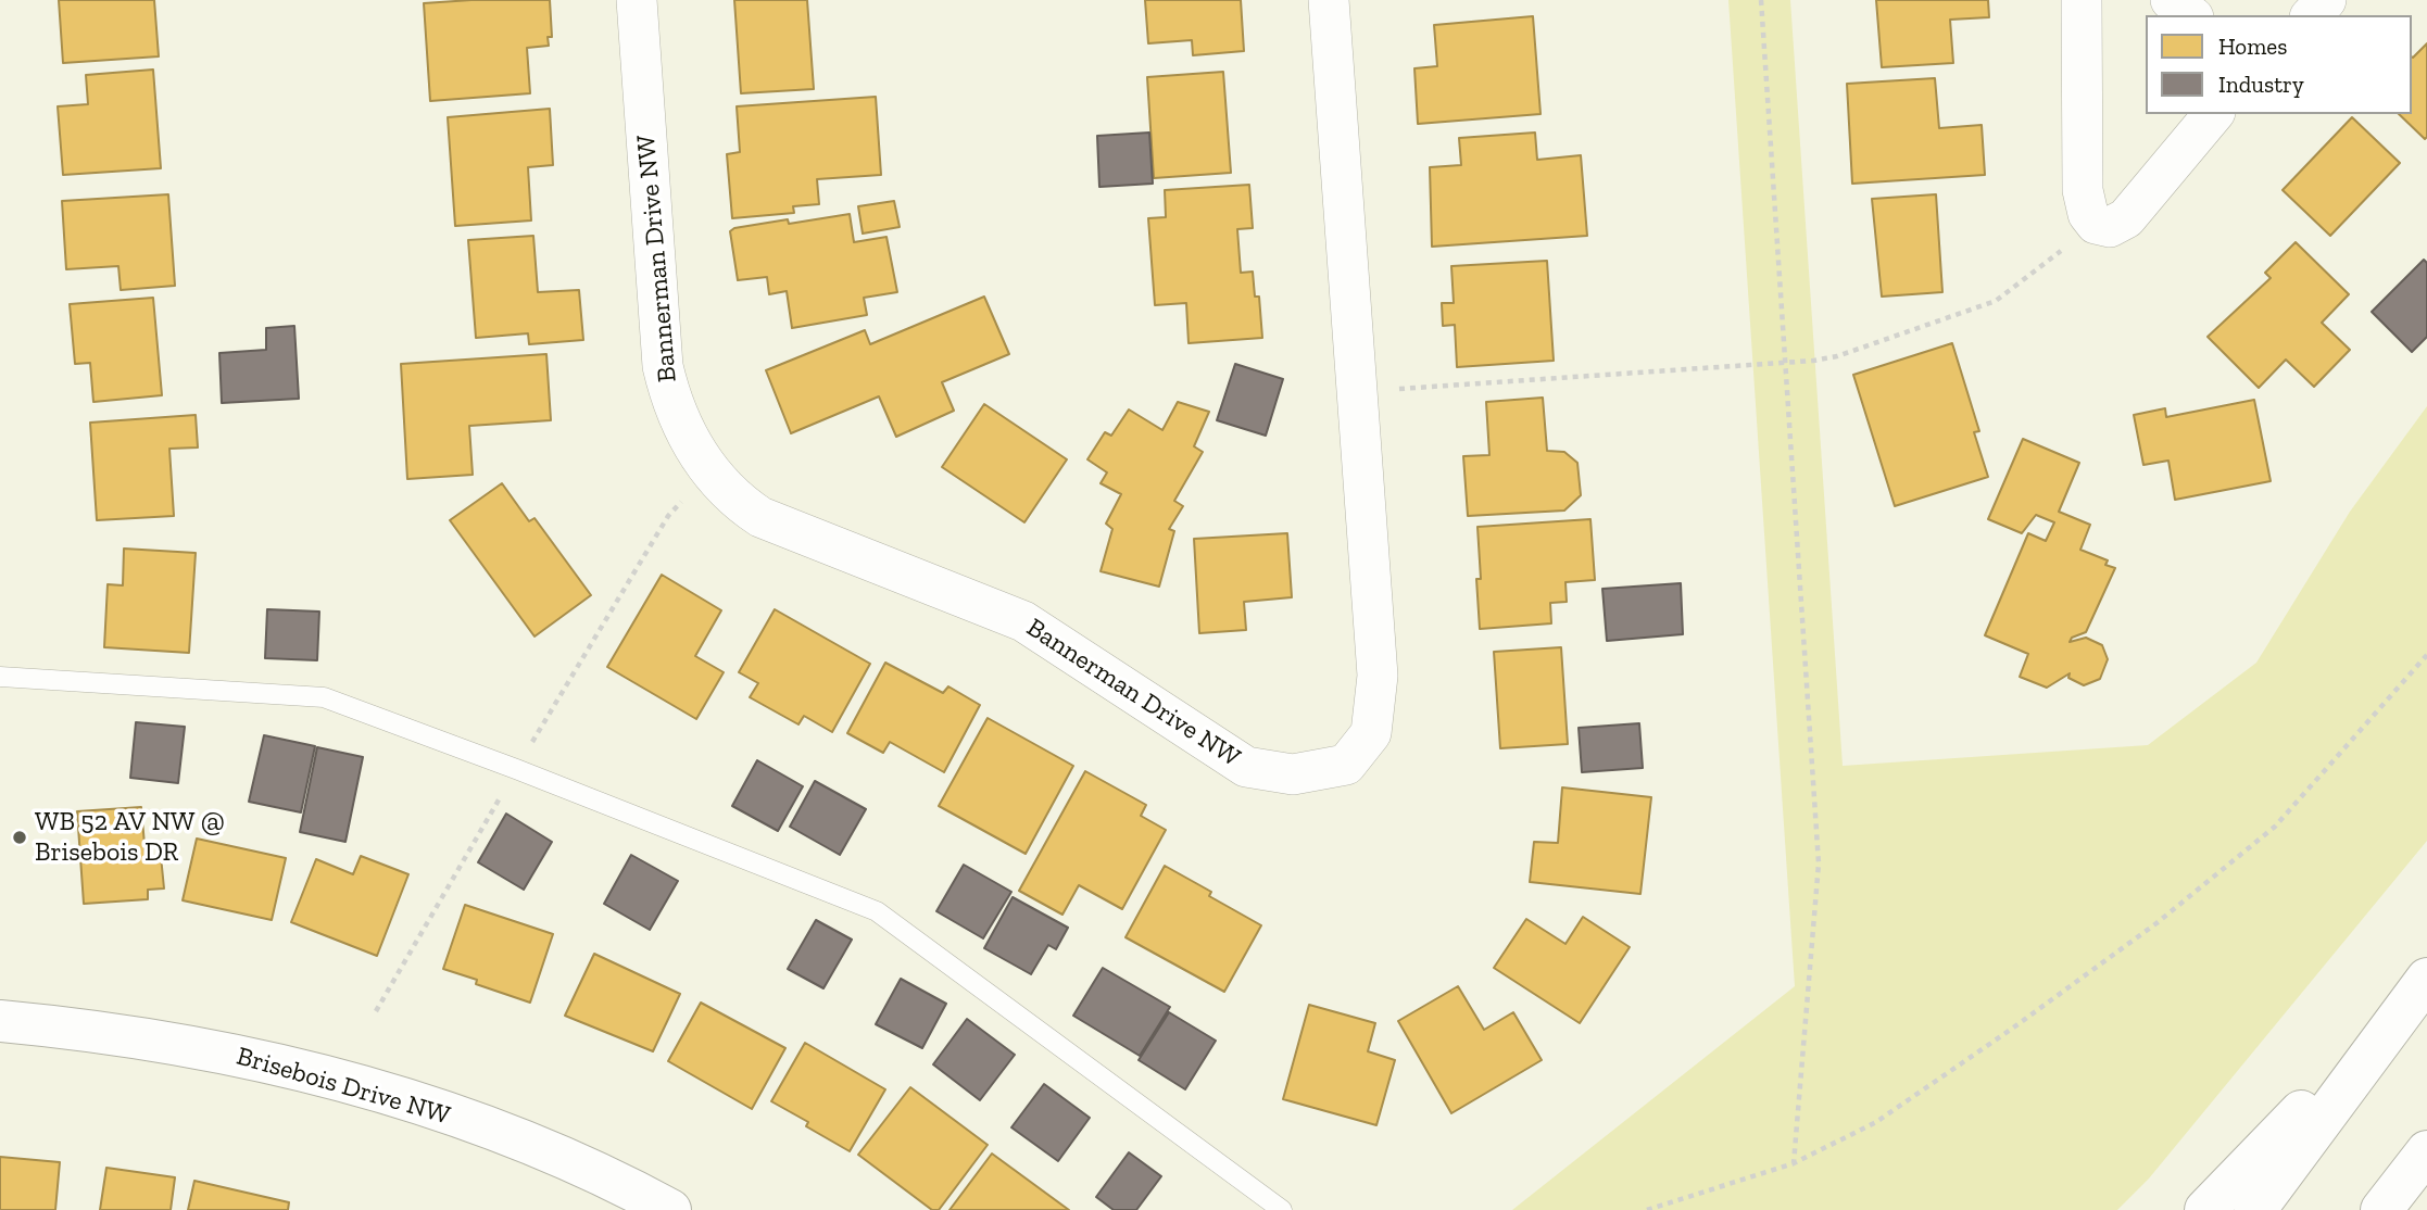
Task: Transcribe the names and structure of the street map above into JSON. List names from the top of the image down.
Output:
{
  "streets": {
    "street": ["Bannerman Drive NW", "Brisebois Drive NW"]
  },
  "places": ["WB 52 AV NW @ Brisebois DR"],
  "legend": ["Homes", "Industry"]
}
